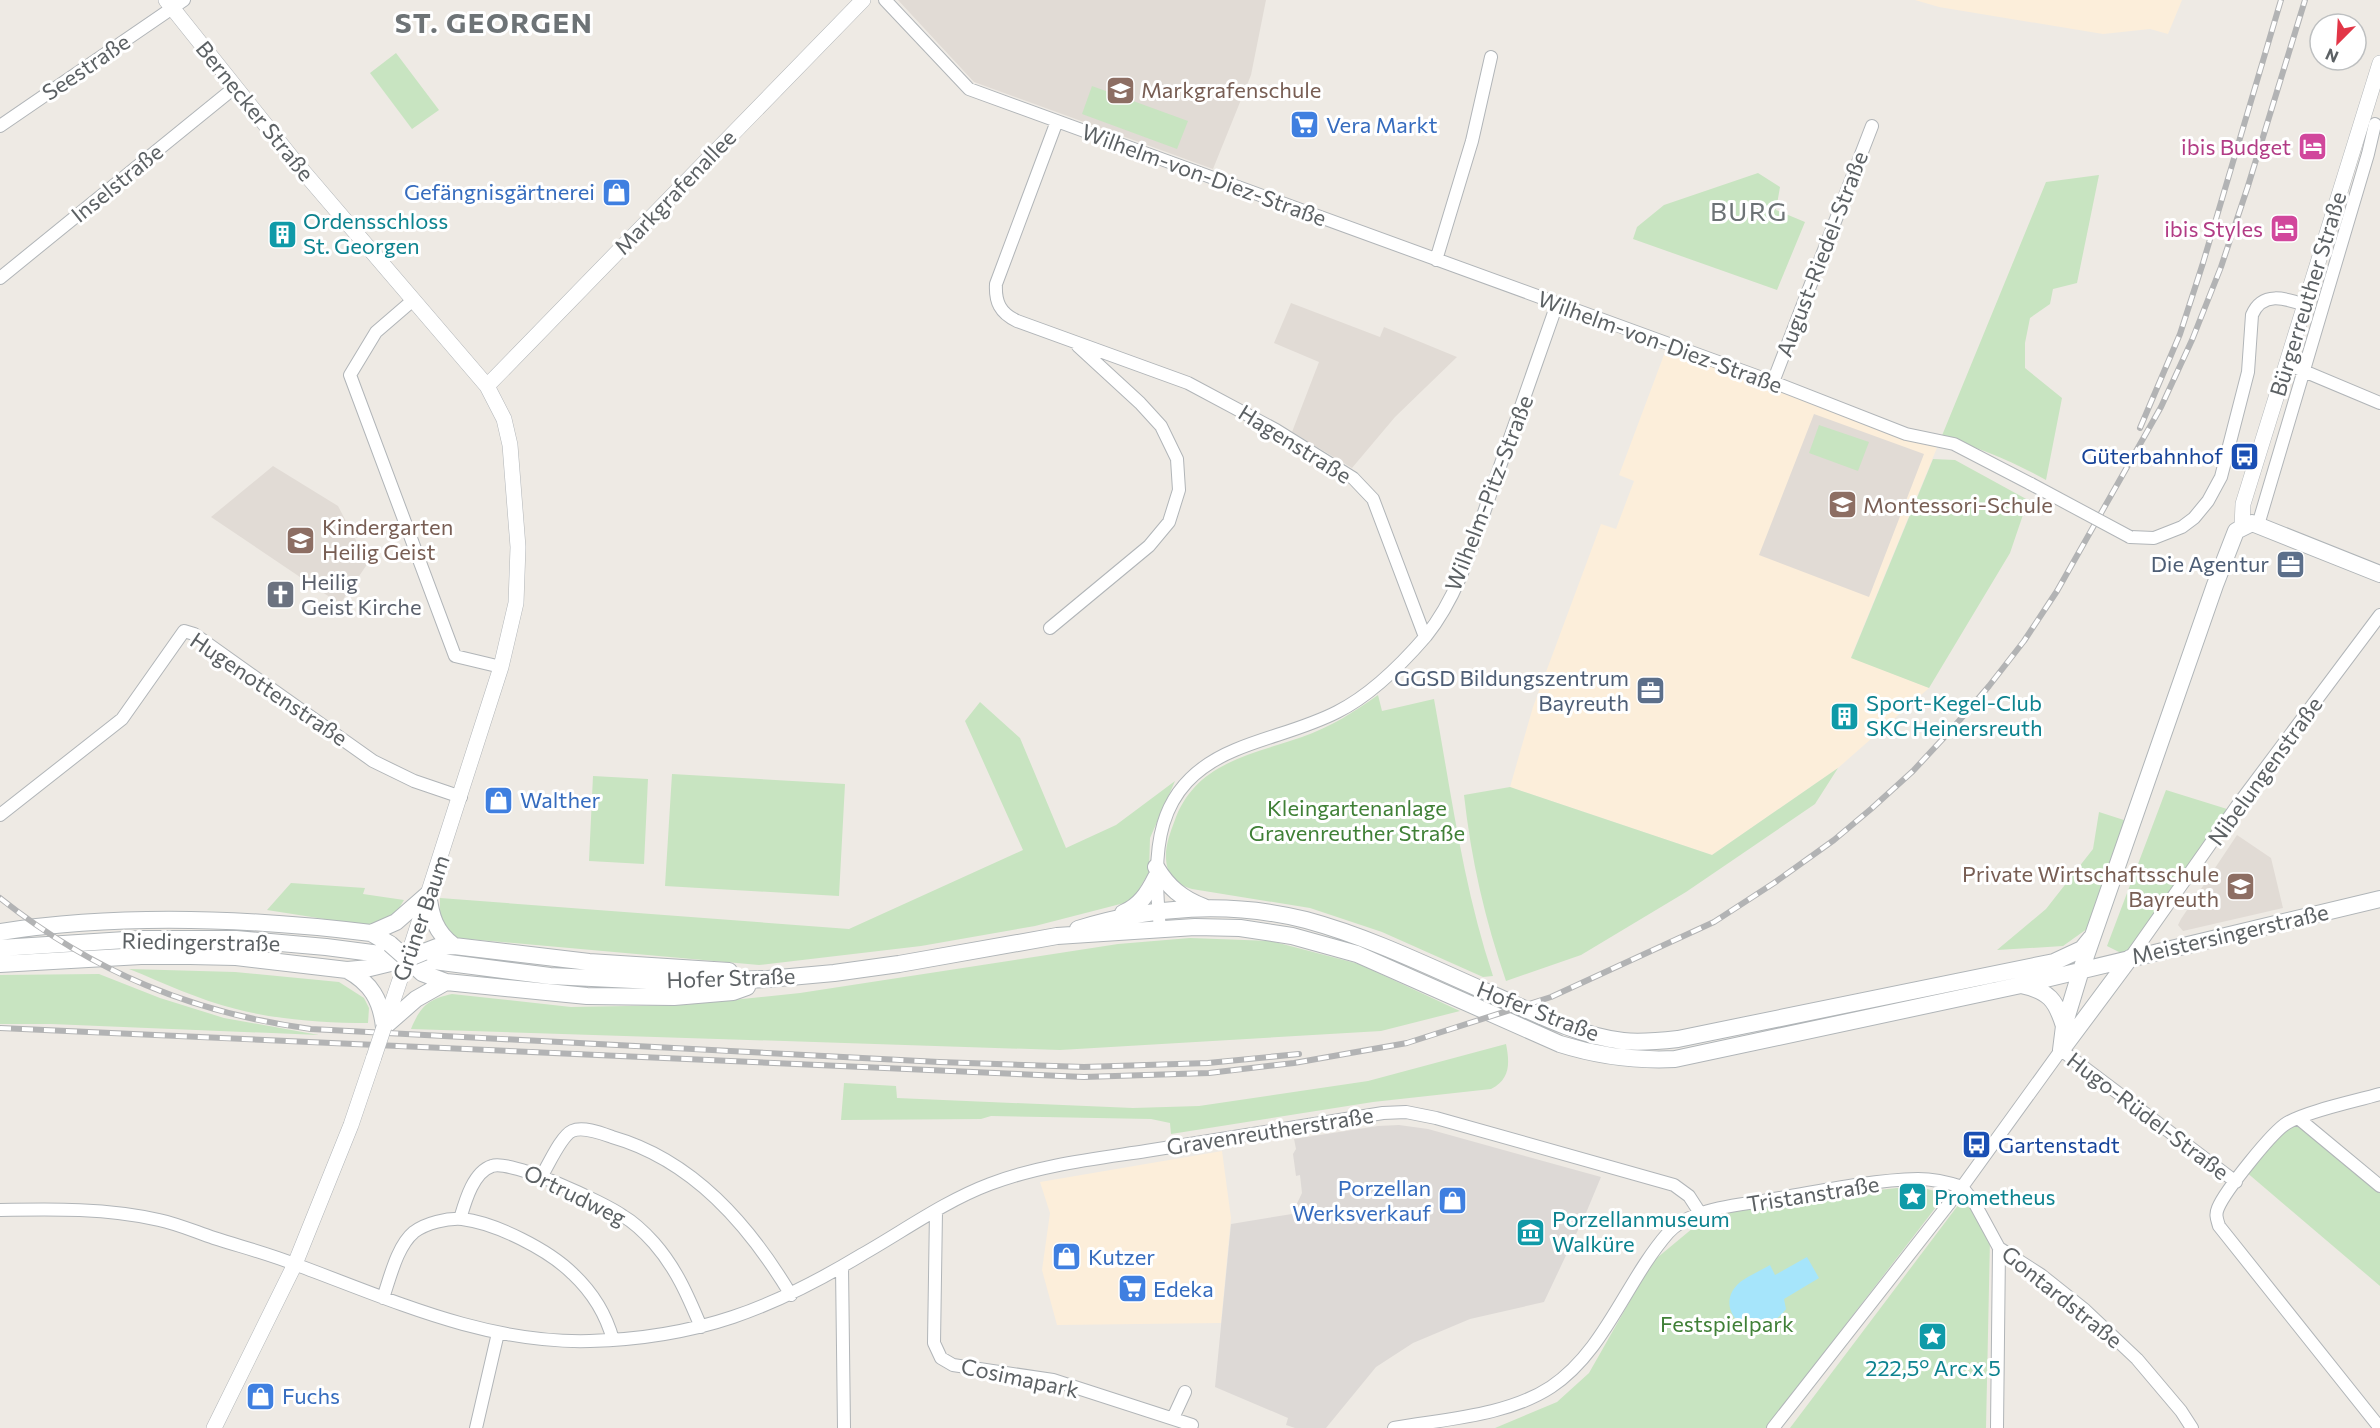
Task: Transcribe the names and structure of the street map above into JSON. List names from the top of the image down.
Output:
{
  "streets": {
    "main road": [
      "Bürgerreuther Straße",
      "Meistersingerstraße",
      "Riedingerstraße",
      "Hofer Straße"
    ],
    "street": [
      "Seestraße",
      "Bernecker Straße",
      "Wilhelm-von-Diez-Straße",
      "Inselstraße",
      "Markgrafenallee",
      "August-Riedel-Straße",
      "Hagenstraße",
      "Wilhelm-Pitz-Straße",
      "Hugenottenstraße",
      "Nibelungenstraße",
      "Grüner Baum",
      "Hugo-Rüdel-Straße",
      "Gravenreutherstraße",
      "Tristanstraße",
      "Ortrudweg",
      "Gontardstraße",
      "Cosimapark"
    ]
  },
  "crossings": [
    ["Seestraße", "Bernecker Straße"],
    ["Bernecker Straße", "Inselstraße"],
    ["Bernecker Straße", "Markgrafenallee"],
    ["Bernecker Straße", "Grüner Baum"],
    ["Wilhelm-von-Diez-Straße", "August-Riedel-Straße"],
    ["Wilhelm-von-Diez-Straße", "Bürgerreuther Straße"],
    ["Wilhelm-von-Diez-Straße", "Hagenstraße"],
    ["Wilhelm-von-Diez-Straße", "Wilhelm-Pitz-Straße"],
    ["Markgrafenallee", "Grüner Baum"],
    ["Bürgerreuther Straße", "Meistersingerstraße"],
    ["Bürgerreuther Straße", "Hofer Straße"],
    ["Bürgerreuther Straße", "Hugo-Rüdel-Straße"],
    ["Hagenstraße", "Wilhelm-Pitz-Straße"],
    ["Wilhelm-Pitz-Straße", "Hofer Straße"],
    ["Hugenottenstraße", "Grüner Baum"],
    ["Nibelungenstraße", "Meistersingerstraße"],
    ["Grüner Baum", "Riedingerstraße"],
    ["Grüner Baum", "Hofer Straße"],
    ["Grüner Baum", "Gravenreutherstraße"],
    ["Meistersingerstraße", "Hofer Straße"],
    ["Riedingerstraße", "Hofer Straße"],
    ["Gravenreutherstraße", "Tristanstraße"],
    ["Gravenreutherstraße", "Ortrudweg"],
    ["Gravenreutherstraße", "Cosimapark"],
    ["Tristanstraße", "Gontardstraße"]
  ],
  "districts": ["ST. GEORGEN", "BURG"],
  "parks": ["Kleingartenanlage Gravenreuther Straße", "Festspielpark"],
  "places": {
    "school or university": [
      "Markgrafenschule",
      "Montessori-Schule",
      "Kindergarten Heilig Geist",
      "Private Wirtschaftsschule Bayreuth"
    ],
    "supermarket": ["Vera Markt", "Edeka"],
    "hotel": ["ibis Budget", "ibis Styles"],
    "shop": [
      "Gefängnisgärtnerei",
      "Walther",
      "Porzellan Werksverkauf",
      "Kutzer",
      "Fuchs"
    ],
    "building": ["Ordensschloss St. Georgen", "Sport-Kegel-Club SKC Heinersreuth"],
    "bus stop": ["Güterbahnhof", "Gartenstadt"],
    "office": ["Die Agentur", "GGSD Bildungszentrum Bayreuth"],
    "church": ["Heilig Geist Kirche"],
    "place": ["Prometheus", "222,5º Arc x 5"],
    "museum": ["Porzellanmuseum Walküre"]
  },
  "north": "bottom left"
}
